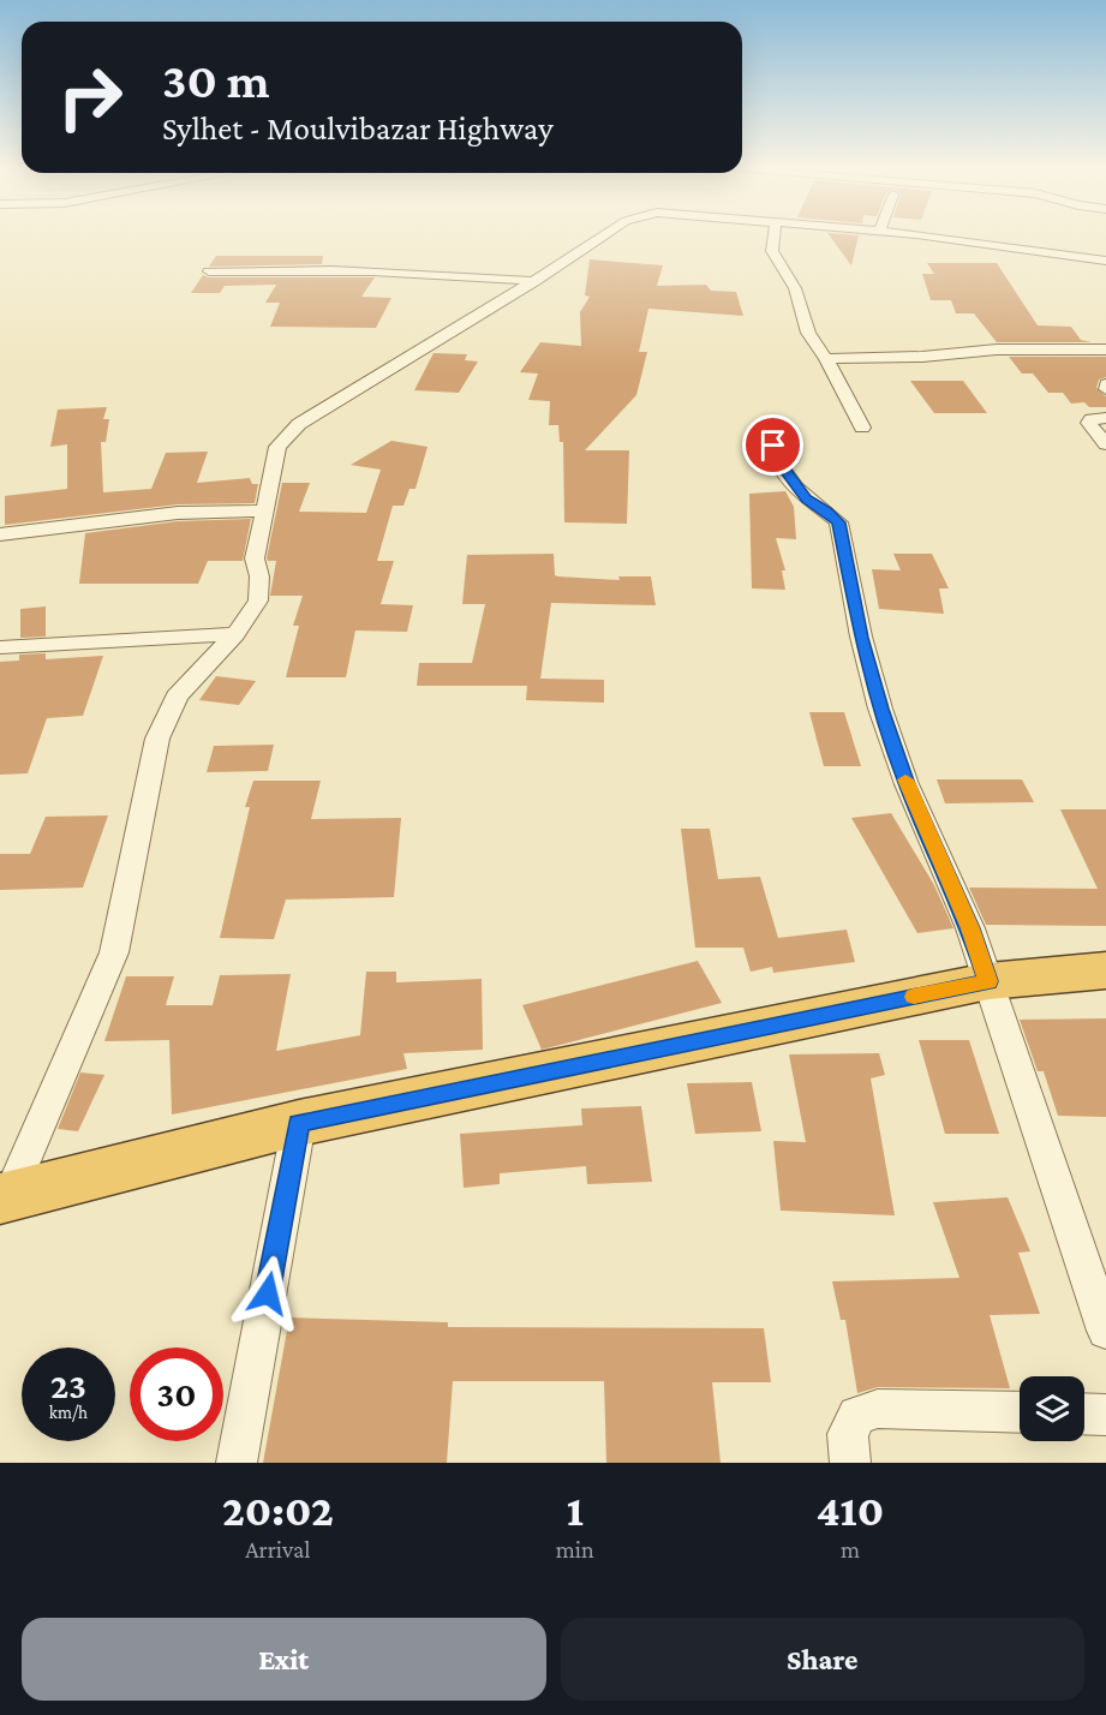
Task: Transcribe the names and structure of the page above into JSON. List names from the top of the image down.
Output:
{
  "page": {
    "turn": ["30 m", "Sylhet - Moulvibazar Highway"],
    "speed": "23 km/h",
    "limit": "30",
    "eta": [
      "20:02",
      "Arrival",
      "1",
      "min",
      "410",
      "m"
    ],
    "buttons": ["Exit", "Share"]
  }
}
